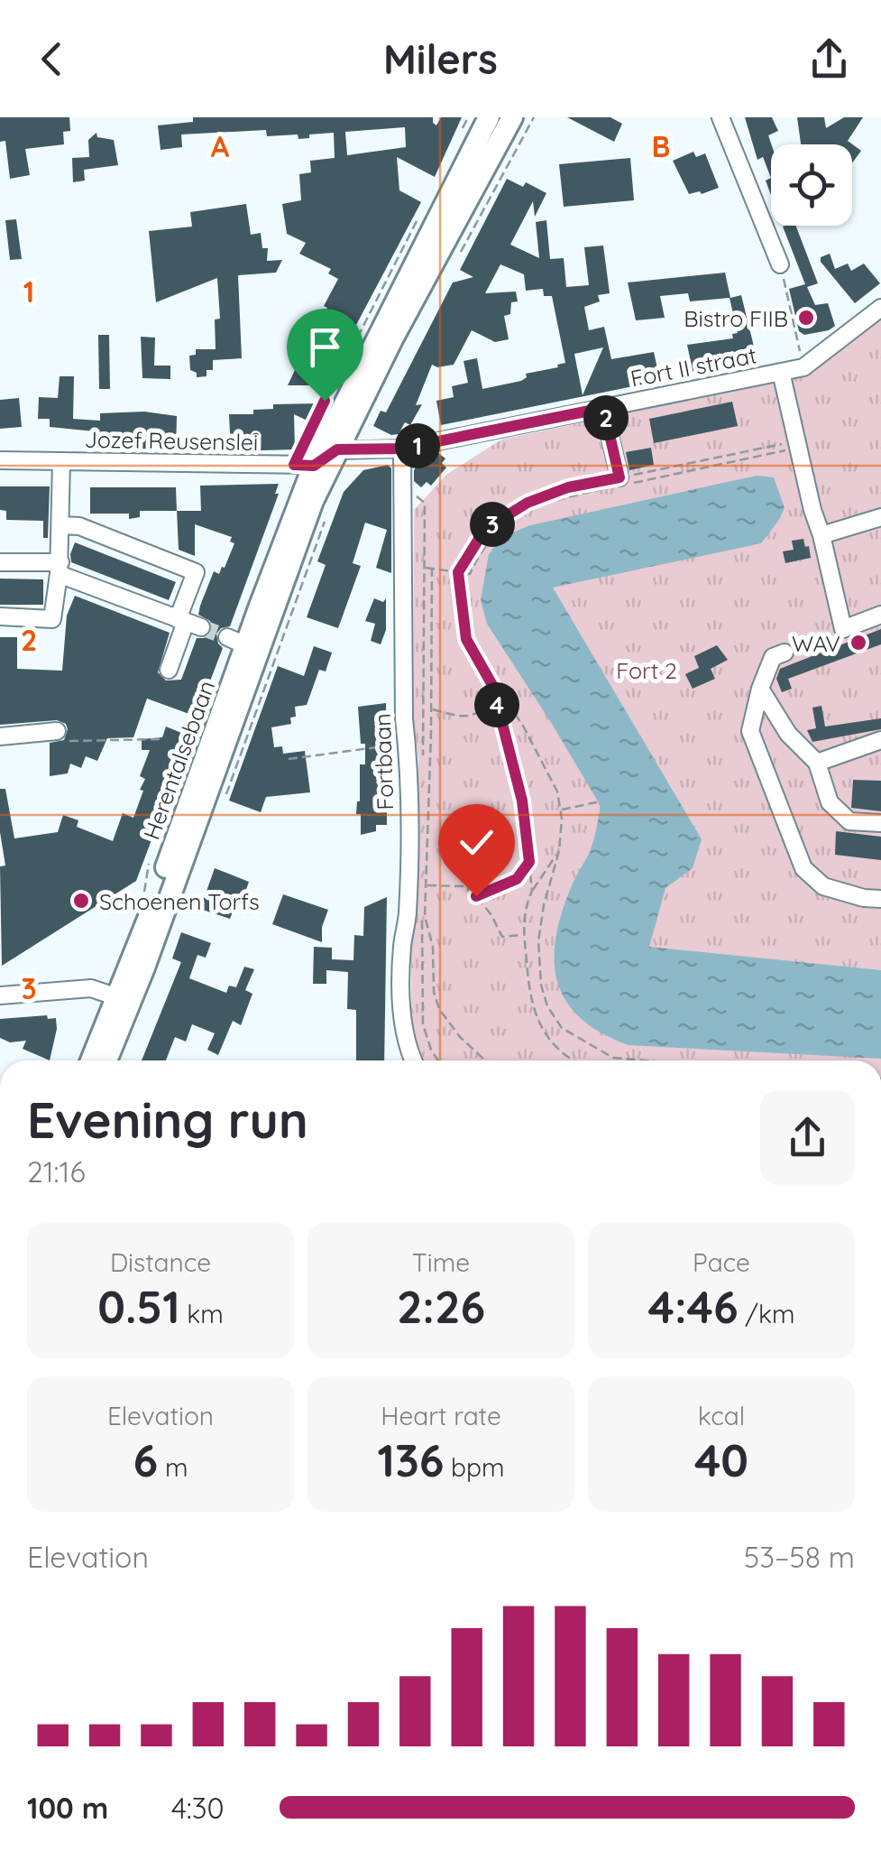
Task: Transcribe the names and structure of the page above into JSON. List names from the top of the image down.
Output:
{
  "streets": {
    "main road": ["Herentalsebaan"],
    "street": ["Fort II straat", "Jozef Reusenslei", "Fortbaan"]
  },
  "crossings": [
    ["Fort II straat", "Herentalsebaan"],
    ["Fort II straat", "Fortbaan"],
    ["Jozef Reusenslei", "Herentalsebaan"]
  ],
  "parks": ["Fort 2"],
  "places": ["Bistro FIIB", "WAV", "Schoenen Torfs"],
  "page": {
    "header": "Milers",
    "pins": [
      "2",
      "1",
      "3",
      "4"
    ],
    "heading": ["Evening run", "21:16"],
    "stats": [
      ["Distance", "0.51 km"],
      ["Time", "2:26"],
      ["Pace", "4:46 /km"],
      ["Elevation", "6 m"],
      ["Heart rate", "136 bpm"],
      ["kcal", "40"]
    ],
    "chart": ["Elevation", "53–58 m"],
    "list": [
      {
        "name": "100 m",
        "note": "4:30"
      }
    ]
  },
  "grid": {
    "columns": ["A", "B"],
    "rows": ["1", "2", "3"]
  }
}
